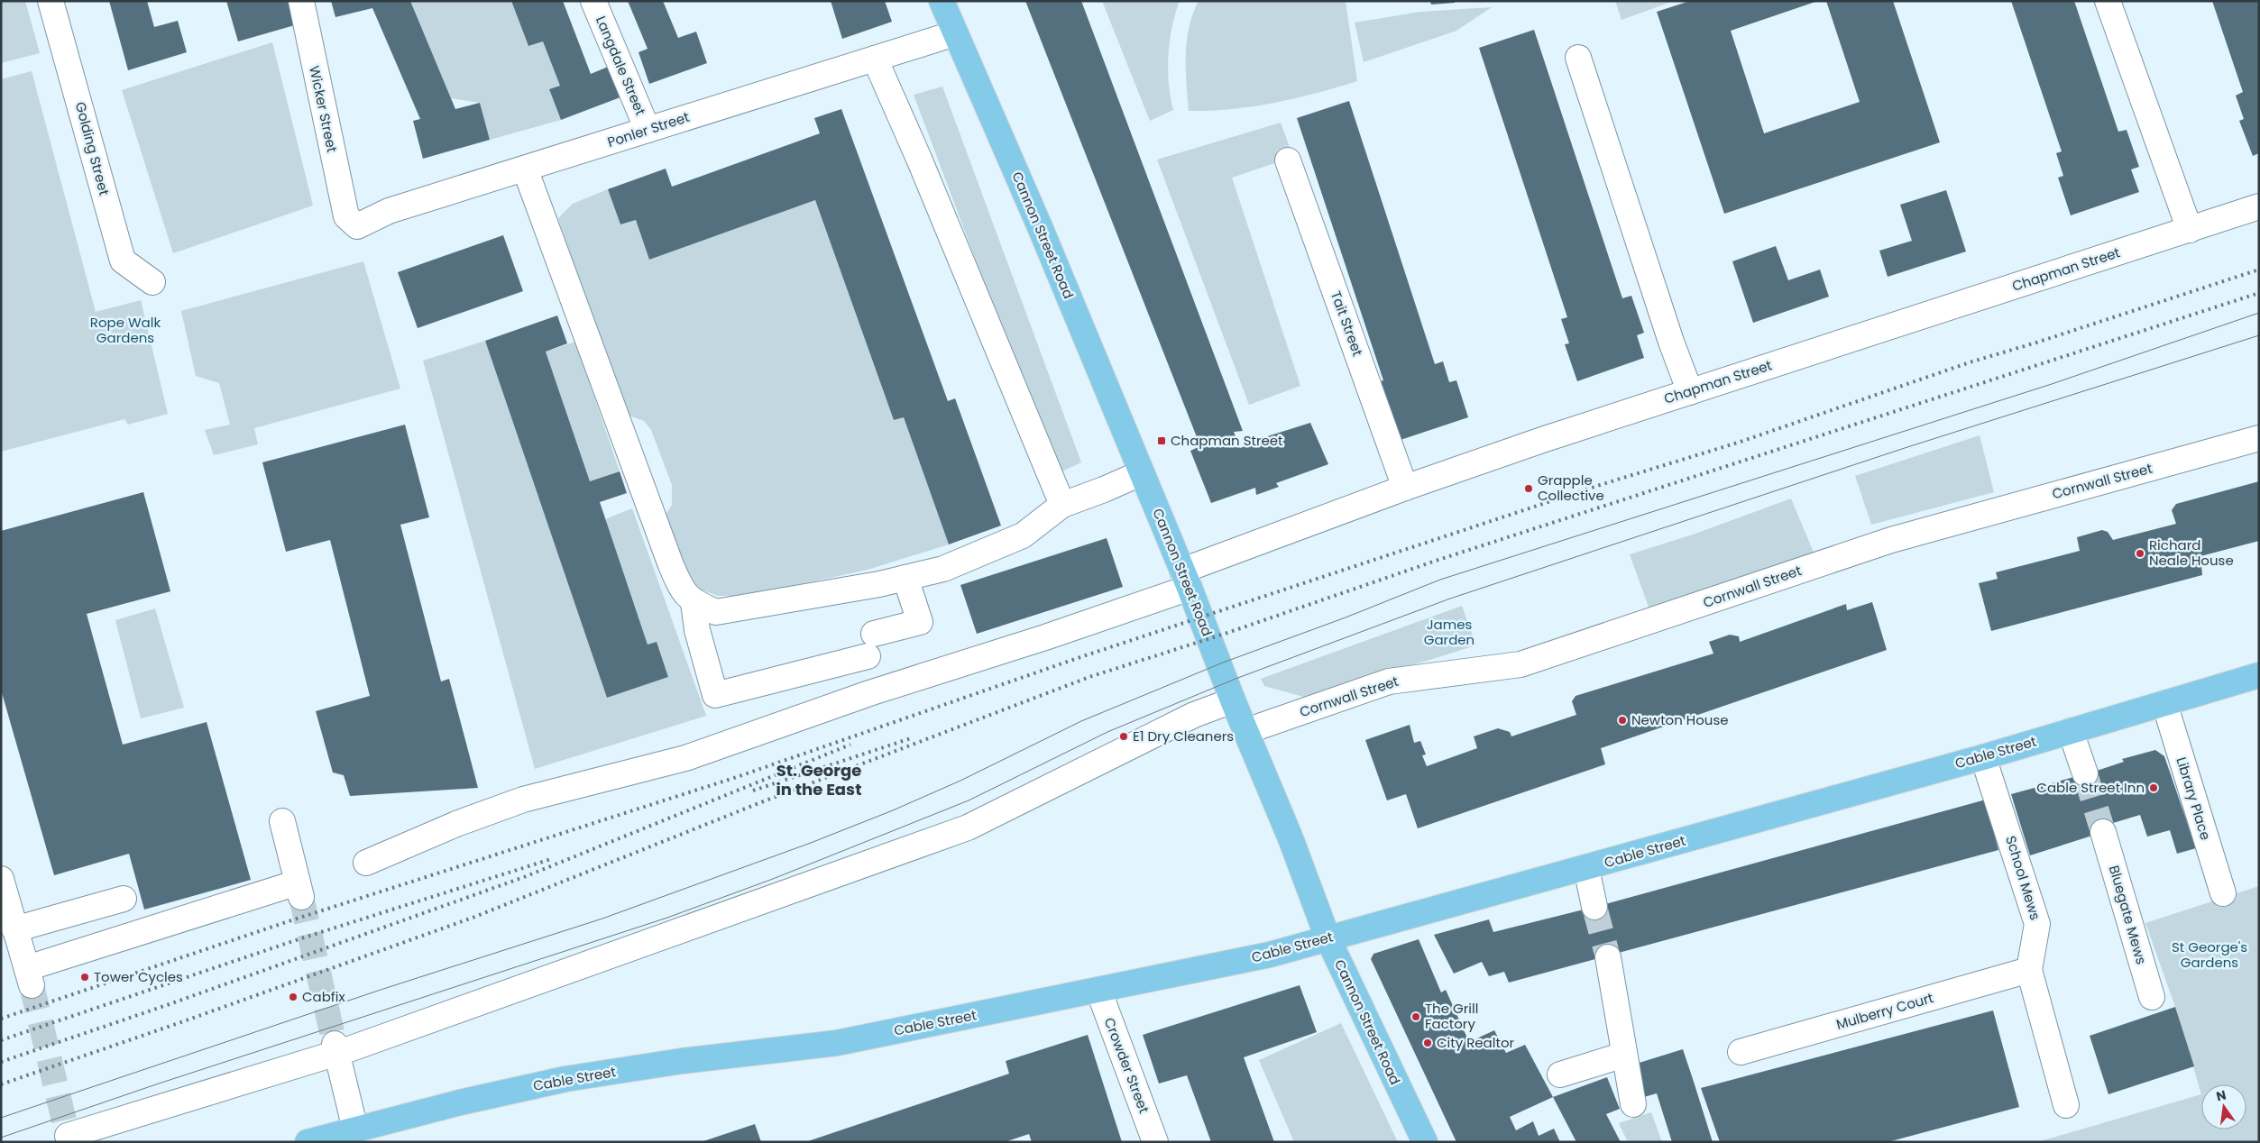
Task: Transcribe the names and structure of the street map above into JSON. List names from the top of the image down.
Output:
{
  "streets": {
    "main road": ["Cannon Street Road", "Cable Street"],
    "street": [
      "Langdale Street",
      "Wicker Street",
      "Ponler Street",
      "Golding Street",
      "Chapman Street",
      "Tait Street",
      "Cornwall Street",
      "Library Place",
      "School Mews",
      "Bluegate Mews",
      "Mulberry Court",
      "Crowder Street"
    ]
  },
  "crossings": [
    ["Langdale Street", "Ponler Street"],
    ["Wicker Street", "Ponler Street"],
    ["Ponler Street", "Cannon Street Road"],
    ["Cannon Street Road", "Chapman Street"],
    ["Cannon Street Road", "Cornwall Street"],
    ["Cannon Street Road", "Cable Street"],
    ["Chapman Street", "Tait Street"],
    ["Cable Street", "Library Place"],
    ["Cable Street", "School Mews"],
    ["Cable Street", "Crowder Street"],
    ["School Mews", "Mulberry Court"]
  ],
  "districts": ["St. George in the East"],
  "parks": ["Rope Walk Gardens", "James Garden", "St George's Gardens"],
  "places": {
    "transit": ["Chapman Street"],
    "other": [
      "Grapple Collective",
      "Richard Neale House",
      "Newton House",
      "E1 Dry Cleaners",
      "Cable Street Inn",
      "Tower Cycles",
      "Cabfix",
      "The Grill Factory",
      "City Realtor"
    ]
  },
  "north": "top"
}
